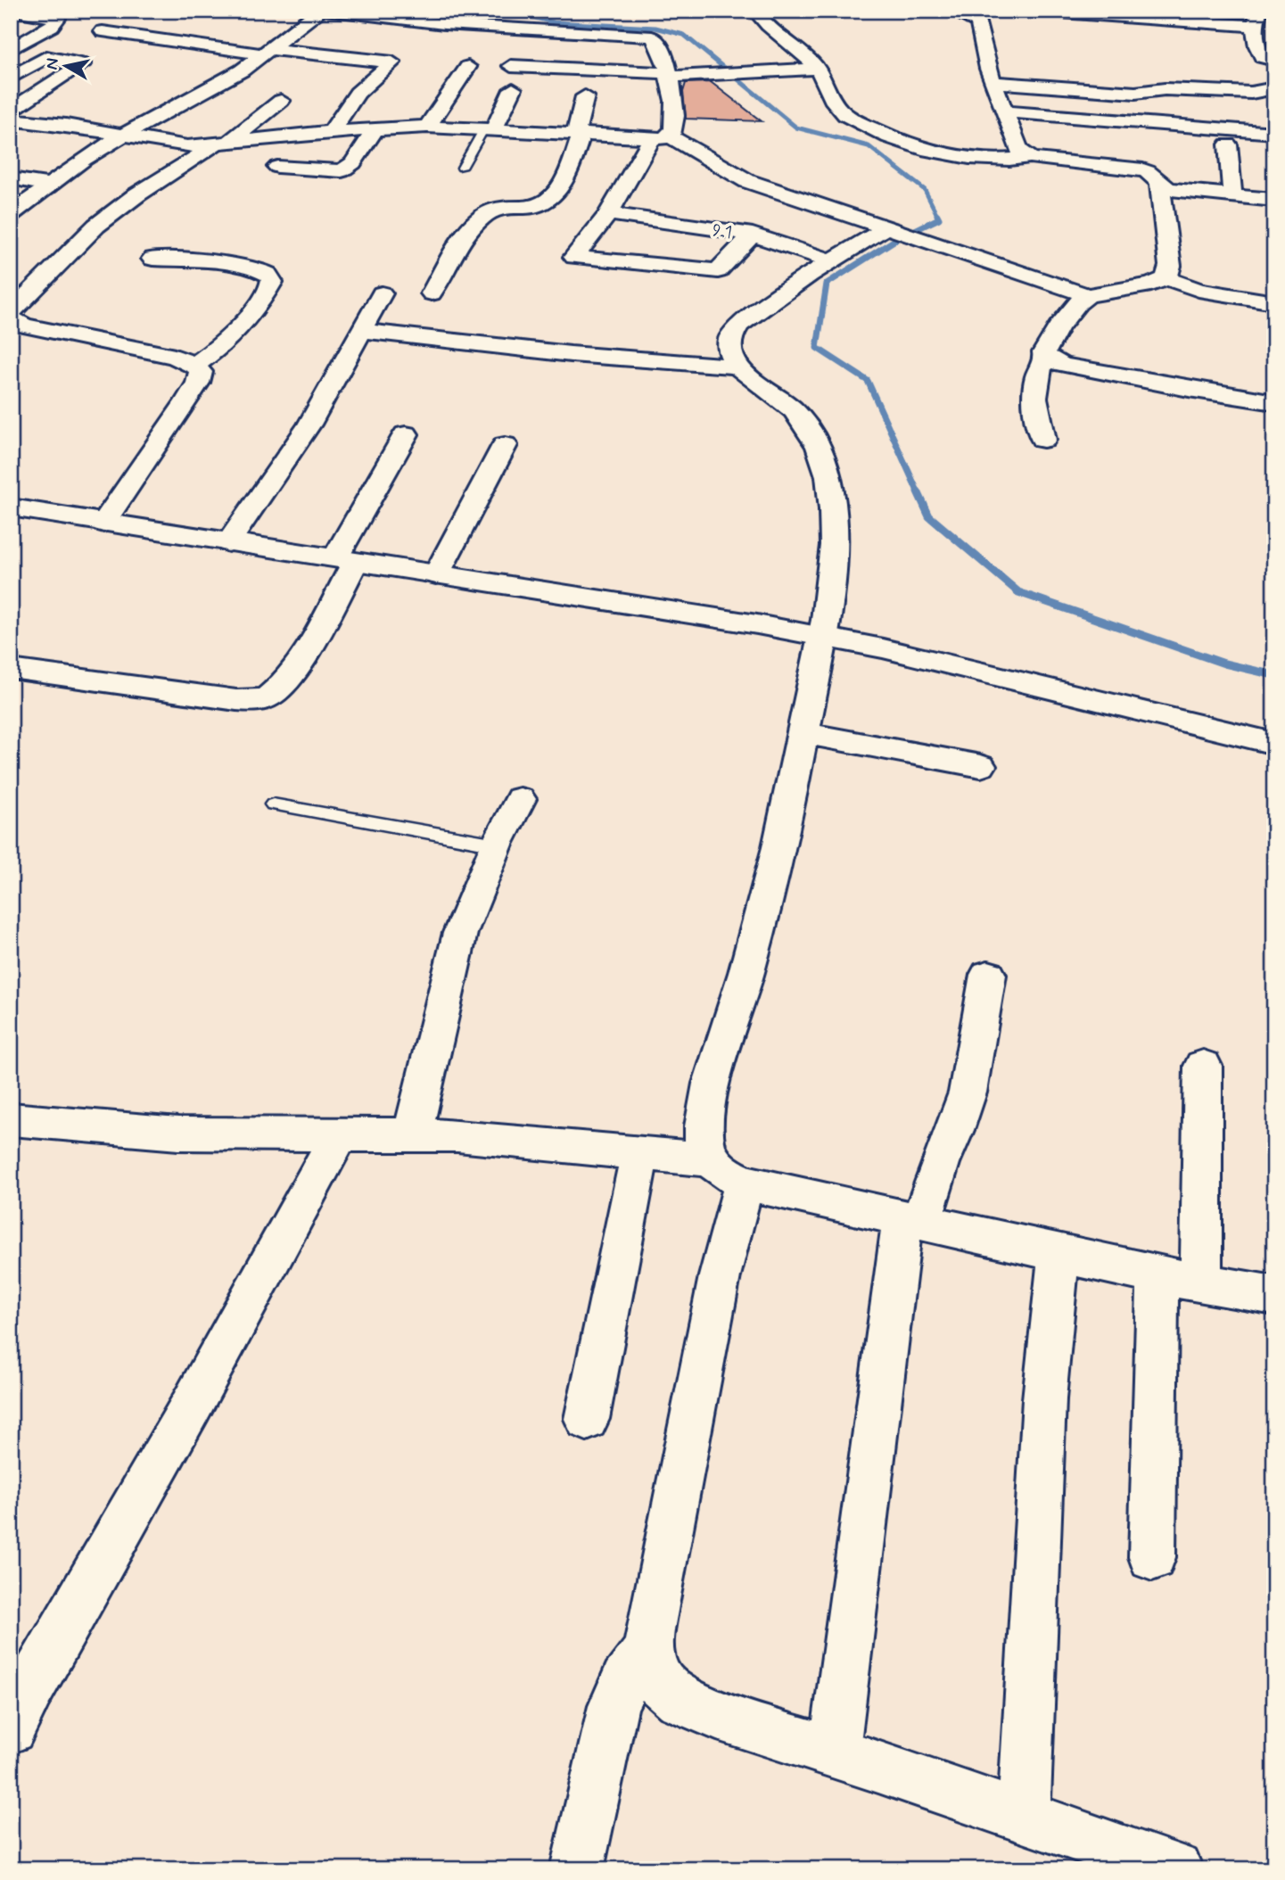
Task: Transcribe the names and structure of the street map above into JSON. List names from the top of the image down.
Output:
{
  "streets": {
    "street": ["9.1"]
  },
  "north": "left"
}
